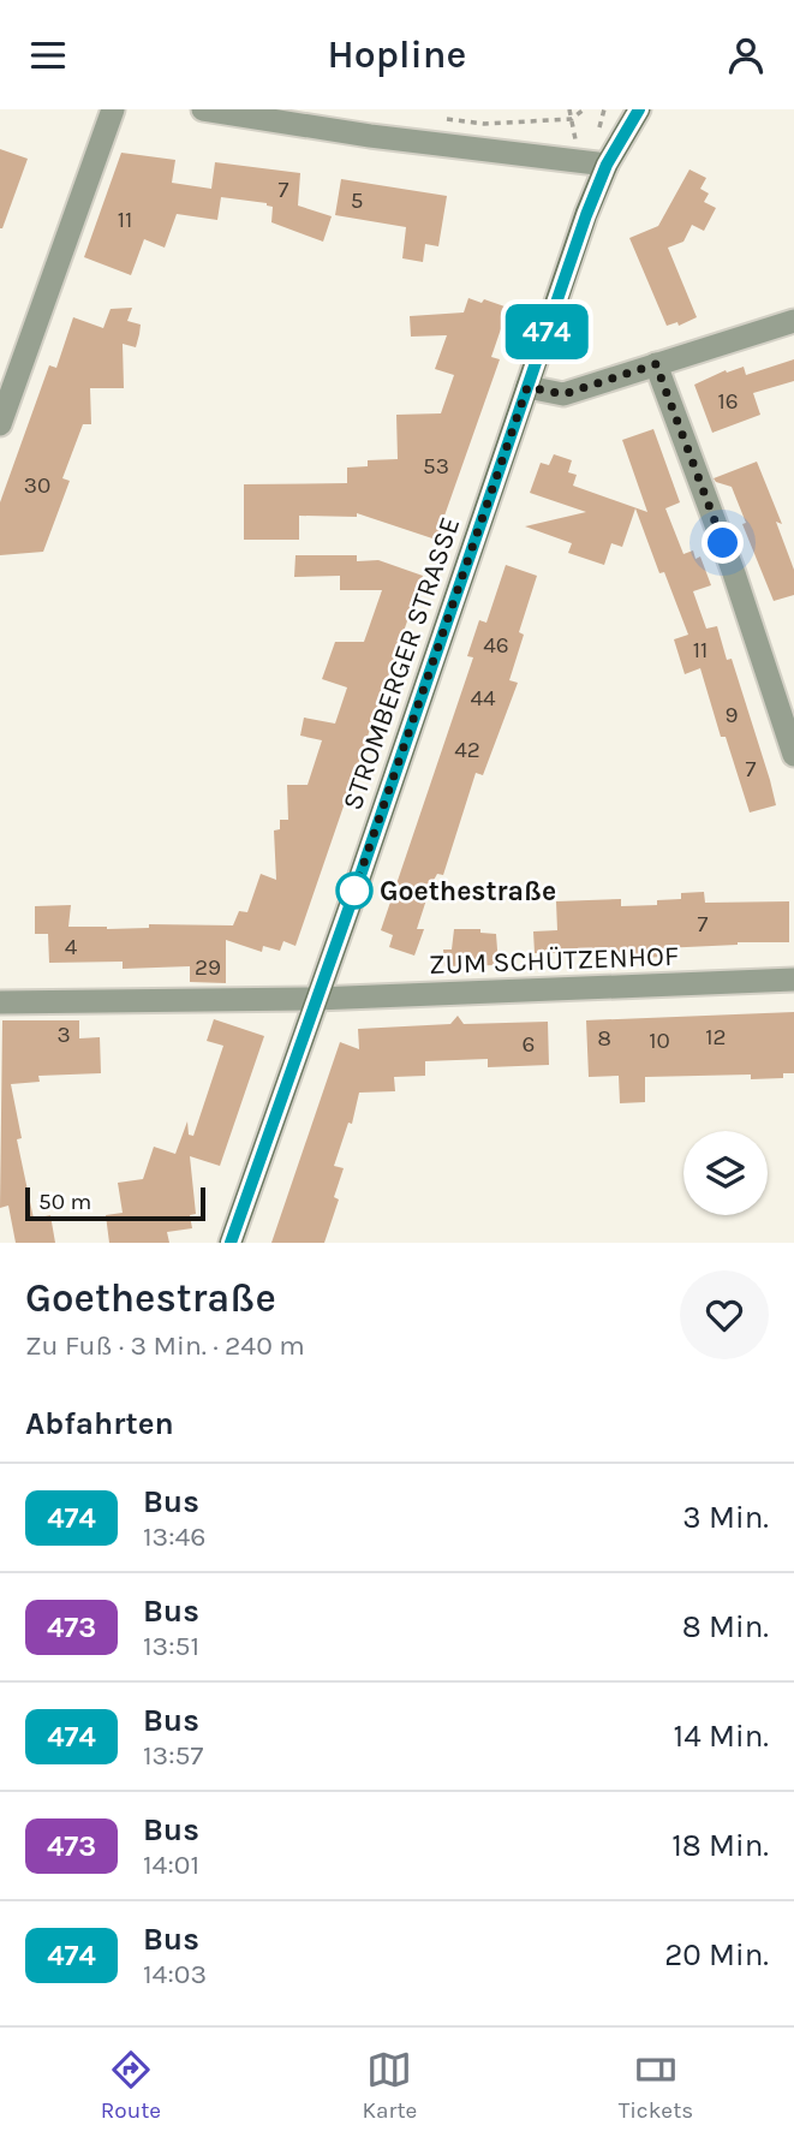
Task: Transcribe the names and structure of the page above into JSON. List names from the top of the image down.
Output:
{
  "streets": {
    "main road": ["STROMBERGER STRASSE"],
    "street": ["ZUM SCHÜTZENHOF"]
  },
  "crossings": [
    ["STROMBERGER STRASSE", "ZUM SCHÜTZENHOF"]
  ],
  "places": ["Goethestraße"],
  "lines": ["bus line 474"],
  "house_numbers": [
    "7",
    "5",
    "11",
    "16",
    "53",
    "30",
    "46",
    "11",
    "44",
    "9",
    "42",
    "7",
    "7",
    "4",
    "29",
    "3",
    "12",
    "8",
    "10",
    "6"
  ],
  "scale_bar": "50 m",
  "page": {
    "header": "Hopline",
    "on_map": "474",
    "scale": "50 m",
    "heading": [
      ["Goethestraße", "Zu Fuß · 3 Min. · 240 m"],
      "Abfahrten"
    ],
    "list": [
      {
        "mark": "474",
        "name": "Bus",
        "note": "13:46",
        "value": "3 Min."
      },
      {
        "mark": "473",
        "name": "Bus",
        "note": "13:51",
        "value": "8 Min."
      },
      {
        "mark": "474",
        "name": "Bus",
        "note": "13:57",
        "value": "14 Min."
      },
      {
        "mark": "473",
        "name": "Bus",
        "note": "14:01",
        "value": "18 Min."
      },
      {
        "mark": "474",
        "name": "Bus",
        "note": "14:03",
        "value": "20 Min."
      }
    ],
    "tabs": ["Route", "Karte", "Tickets"]
  }
}
